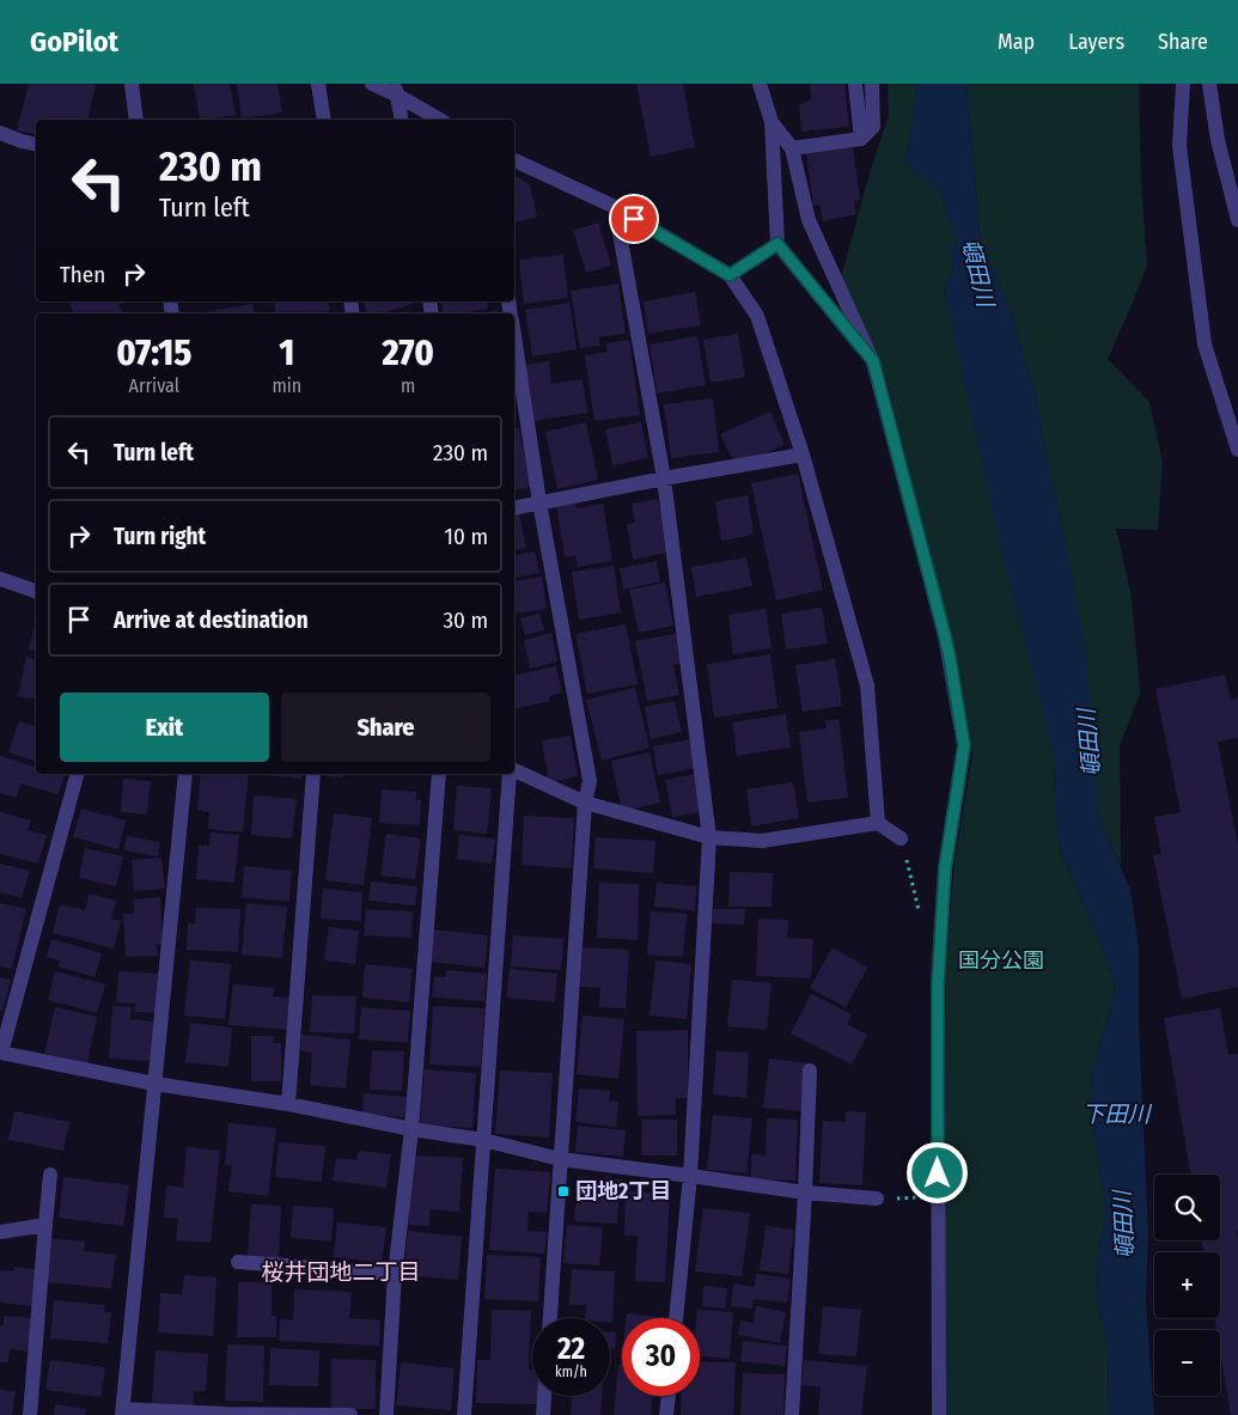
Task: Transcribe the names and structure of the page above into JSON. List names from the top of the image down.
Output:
{
  "districts": ["桜井団地二丁目"],
  "water": ["頓田川", "下田川"],
  "parks": ["国分公園"],
  "places": {
    "transit": ["団地2丁目"]
  },
  "page": {
    "header": "GoPilot",
    "nav": ["Map", "Layers", "Share"],
    "turn": ["230 m", "Turn left"],
    "then": "Then",
    "eta": [
      "07:15",
      "Arrival",
      "1",
      "min",
      "270",
      "m"
    ],
    "list": [
      {
        "name": "Turn left",
        "value": "230 m"
      },
      {
        "name": "Turn right",
        "value": "10 m"
      },
      {
        "name": "Arrive at destination",
        "value": "30 m"
      }
    ],
    "buttons": ["Exit", "Share"],
    "map_buttons": ["+", "−"],
    "speed": "22 km/h",
    "limit": "30"
  }
}
